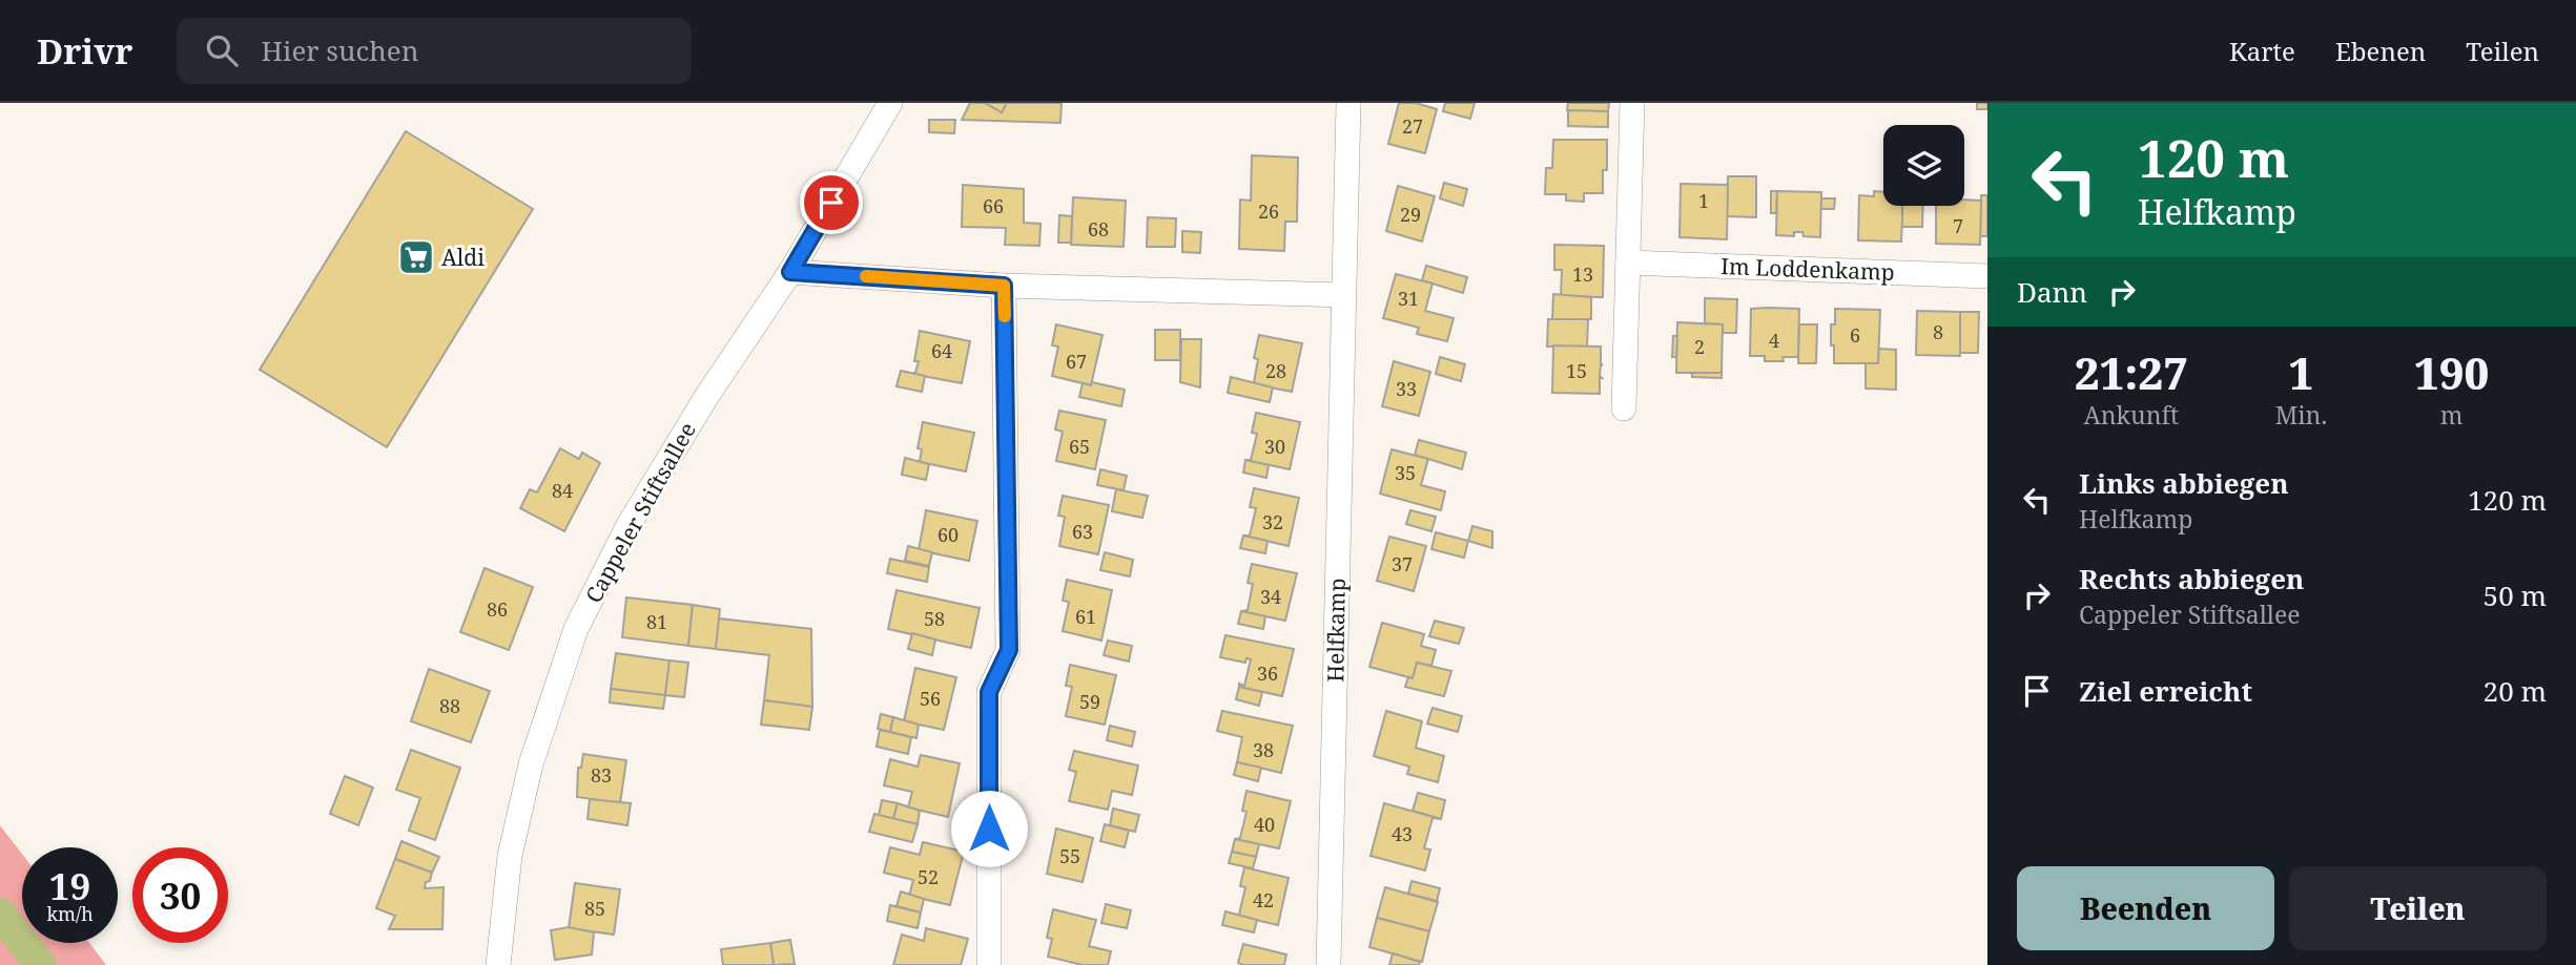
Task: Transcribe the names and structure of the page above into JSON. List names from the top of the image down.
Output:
{
  "streets": {
    "street": ["Im Loddenkamp", "Cappeler Stiftsallee", "Helfkamp"]
  },
  "places": {
    "supermarket": ["Aldi"]
  },
  "house_numbers": [
    "27",
    "1",
    "66",
    "26",
    "29",
    "7",
    "68",
    "13",
    "31",
    "8",
    "6",
    "4",
    "2",
    "64",
    "67",
    "28",
    "15",
    "33",
    "65",
    "30",
    "35",
    "84",
    "32",
    "63",
    "60",
    "37",
    "34",
    "86",
    "61",
    "58",
    "81",
    "36",
    "56",
    "59",
    "88",
    "38",
    "83",
    "40",
    "43",
    "55",
    "52",
    "42",
    "85"
  ],
  "page": {
    "header": "Drivr",
    "search": "Hier suchen",
    "nav": ["Karte", "Ebenen", "Teilen"],
    "turn": ["120 m", "Helfkamp"],
    "then": "Dann",
    "eta": [
      "21:27",
      "Ankunft",
      "1",
      "Min.",
      "190",
      "m"
    ],
    "list": [
      {
        "name": "Links abbiegen",
        "note": "Helfkamp",
        "value": "120 m"
      },
      {
        "name": "Rechts abbiegen",
        "note": "Cappeler Stiftsallee",
        "value": "50 m"
      },
      {
        "name": "Ziel erreicht",
        "value": "20 m"
      }
    ],
    "speed": "19 km/h",
    "limit": "30",
    "buttons": ["Beenden", "Teilen"]
  }
}
